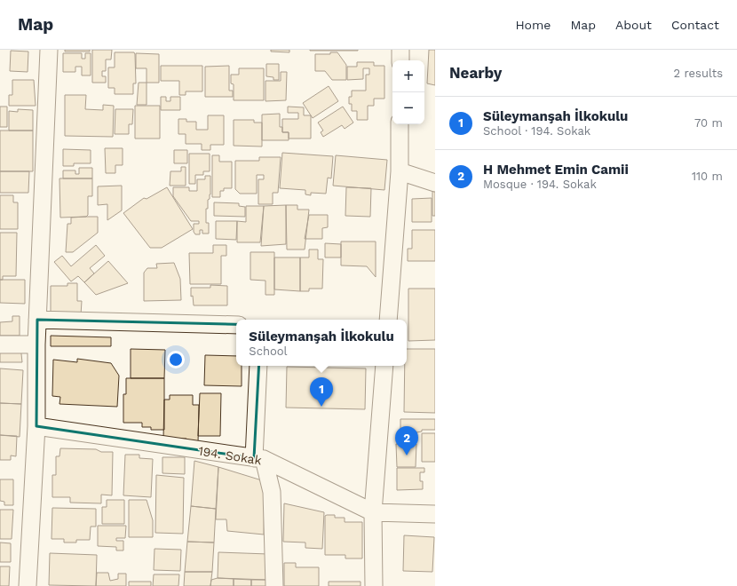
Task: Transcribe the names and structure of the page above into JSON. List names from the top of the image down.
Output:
{
  "streets": {
    "street": ["194. Sokak"]
  },
  "page": {
    "header": "Map",
    "nav": [
      "Home",
      "Map",
      "About",
      "Contact"
    ],
    "heading": ["Nearby", "2 results"],
    "map_buttons": ["+", "−"],
    "list": [
      {
        "mark": "1",
        "name": "Süleymanşah İlkokulu",
        "note": "School · 194. Sokak",
        "value": "70 m"
      },
      {
        "mark": "2",
        "name": "H Mehmet Emin Camii",
        "note": "Mosque · 194. Sokak",
        "value": "110 m"
      }
    ],
    "popup": ["Süleymanşah İlkokulu", "School"],
    "pins": ["1", "2"]
  }
}
